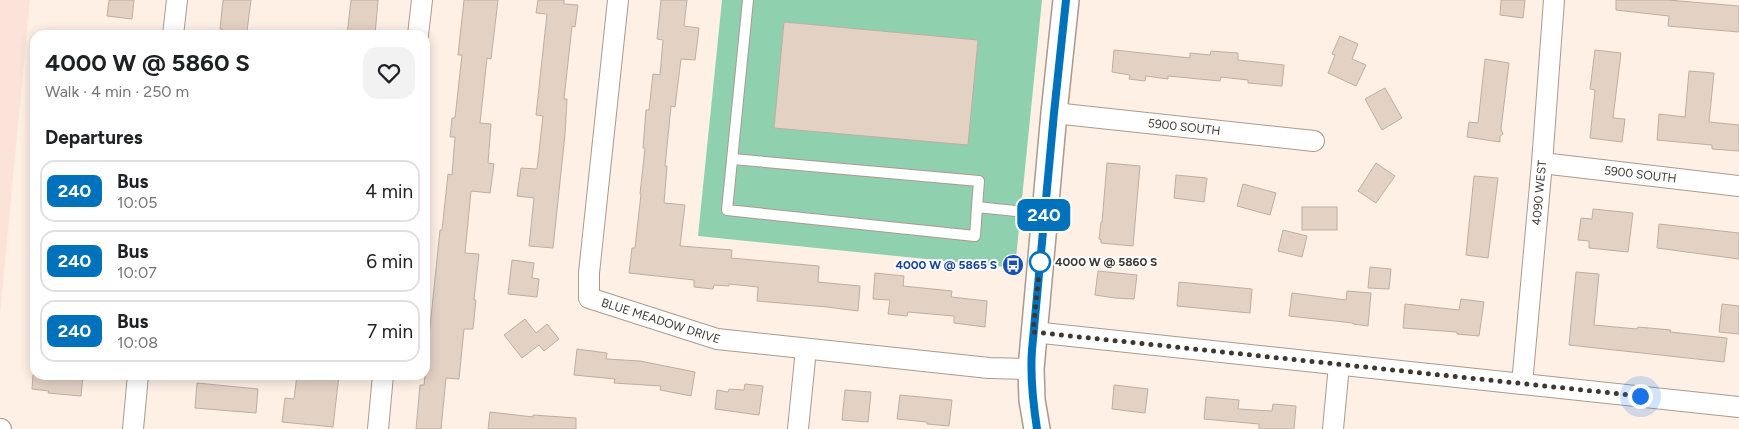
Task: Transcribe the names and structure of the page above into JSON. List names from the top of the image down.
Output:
{
  "streets": {
    "street": ["5900 SOUTH", "4090 WEST", "BLUE MEADOW DRIVE"]
  },
  "crossings": [
    ["5900 SOUTH", "4090 WEST"]
  ],
  "places": {
    "other": ["4000 W @ 5860 S"],
    "bus stop": ["4000 W @ 5865 S"]
  },
  "lines": ["bus line 240"],
  "page": {
    "on_map": "240",
    "heading": [
      ["4000 W @ 5860 S", "Walk · 4 min · 250 m"],
      "Departures"
    ],
    "list": [
      {
        "mark": "240",
        "name": "Bus",
        "note": "10:05",
        "value": "4 min"
      },
      {
        "mark": "240",
        "name": "Bus",
        "note": "10:07",
        "value": "6 min"
      },
      {
        "mark": "240",
        "name": "Bus",
        "note": "10:08",
        "value": "7 min"
      }
    ]
  }
}
